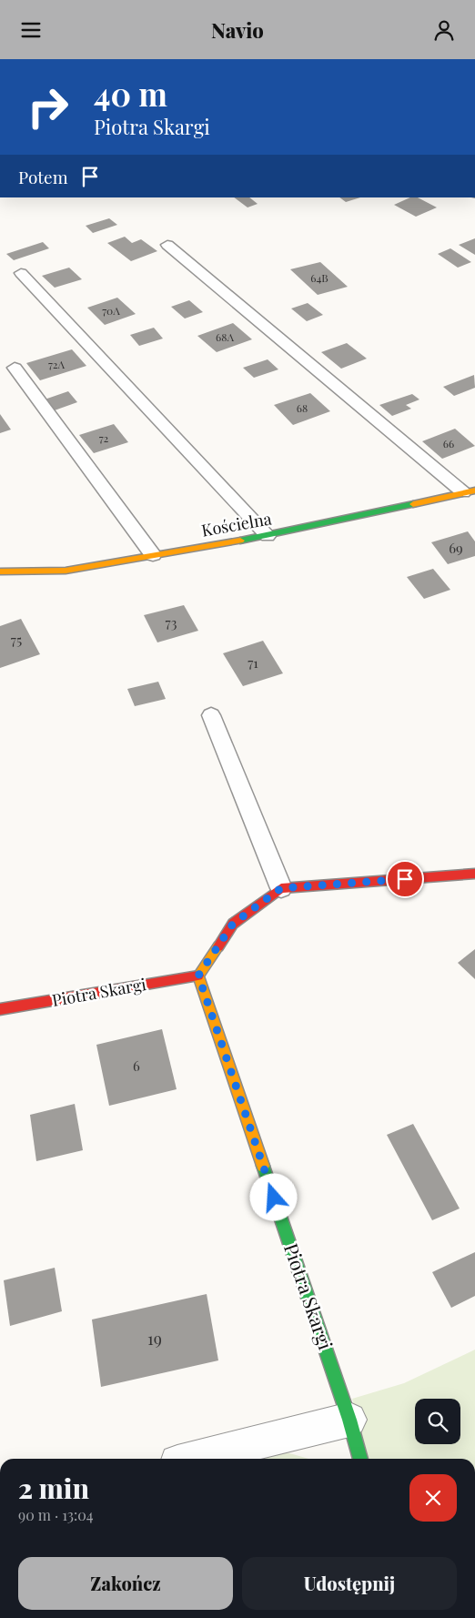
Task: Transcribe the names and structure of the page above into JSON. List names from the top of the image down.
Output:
{
  "streets": {
    "street": ["Kościelna", "Piotra Skargi"]
  },
  "house_numbers": [
    "64B",
    "70A",
    "68A",
    "72A",
    "68",
    "72",
    "66",
    "69",
    "73",
    "75",
    "71",
    "6",
    "19"
  ],
  "page": {
    "header": "Navio",
    "turn": ["40 m", "Piotra Skargi"],
    "then": "Potem",
    "heading": ["2 min", "90 m · 13:04"],
    "buttons": ["Zakończ", "Udostępnij"]
  }
}
